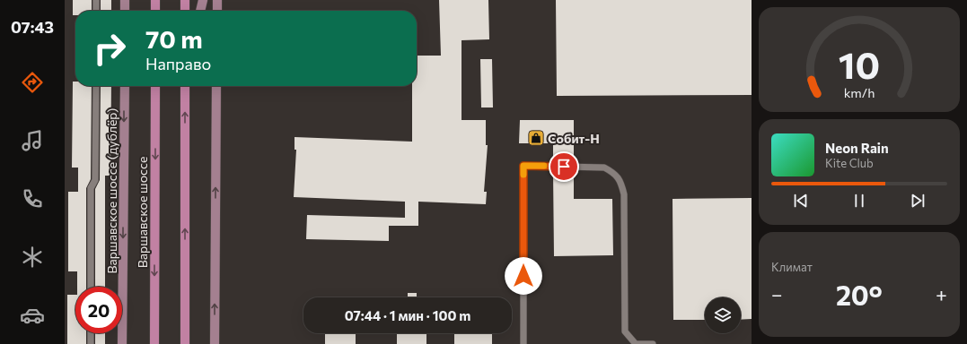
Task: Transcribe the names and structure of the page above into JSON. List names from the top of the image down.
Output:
{
  "streets": {
    "main road": ["Варшавское шоссе (дублёр)", "Варшавское шоссе"]
  },
  "places": {
    "shop": ["Собит-Н"]
  },
  "page": {
    "tabs": "07:43",
    "turn": ["70 m", "Направо"],
    "song": ["Neon Rain", "Kite Club"],
    "tile": "Климат",
    "heat": ["−", "20°", "+"],
    "limit": "20",
    "trip": "07:44 · 1 мин · 100 m",
    "gauge": ["10", "km/h"]
  }
}
